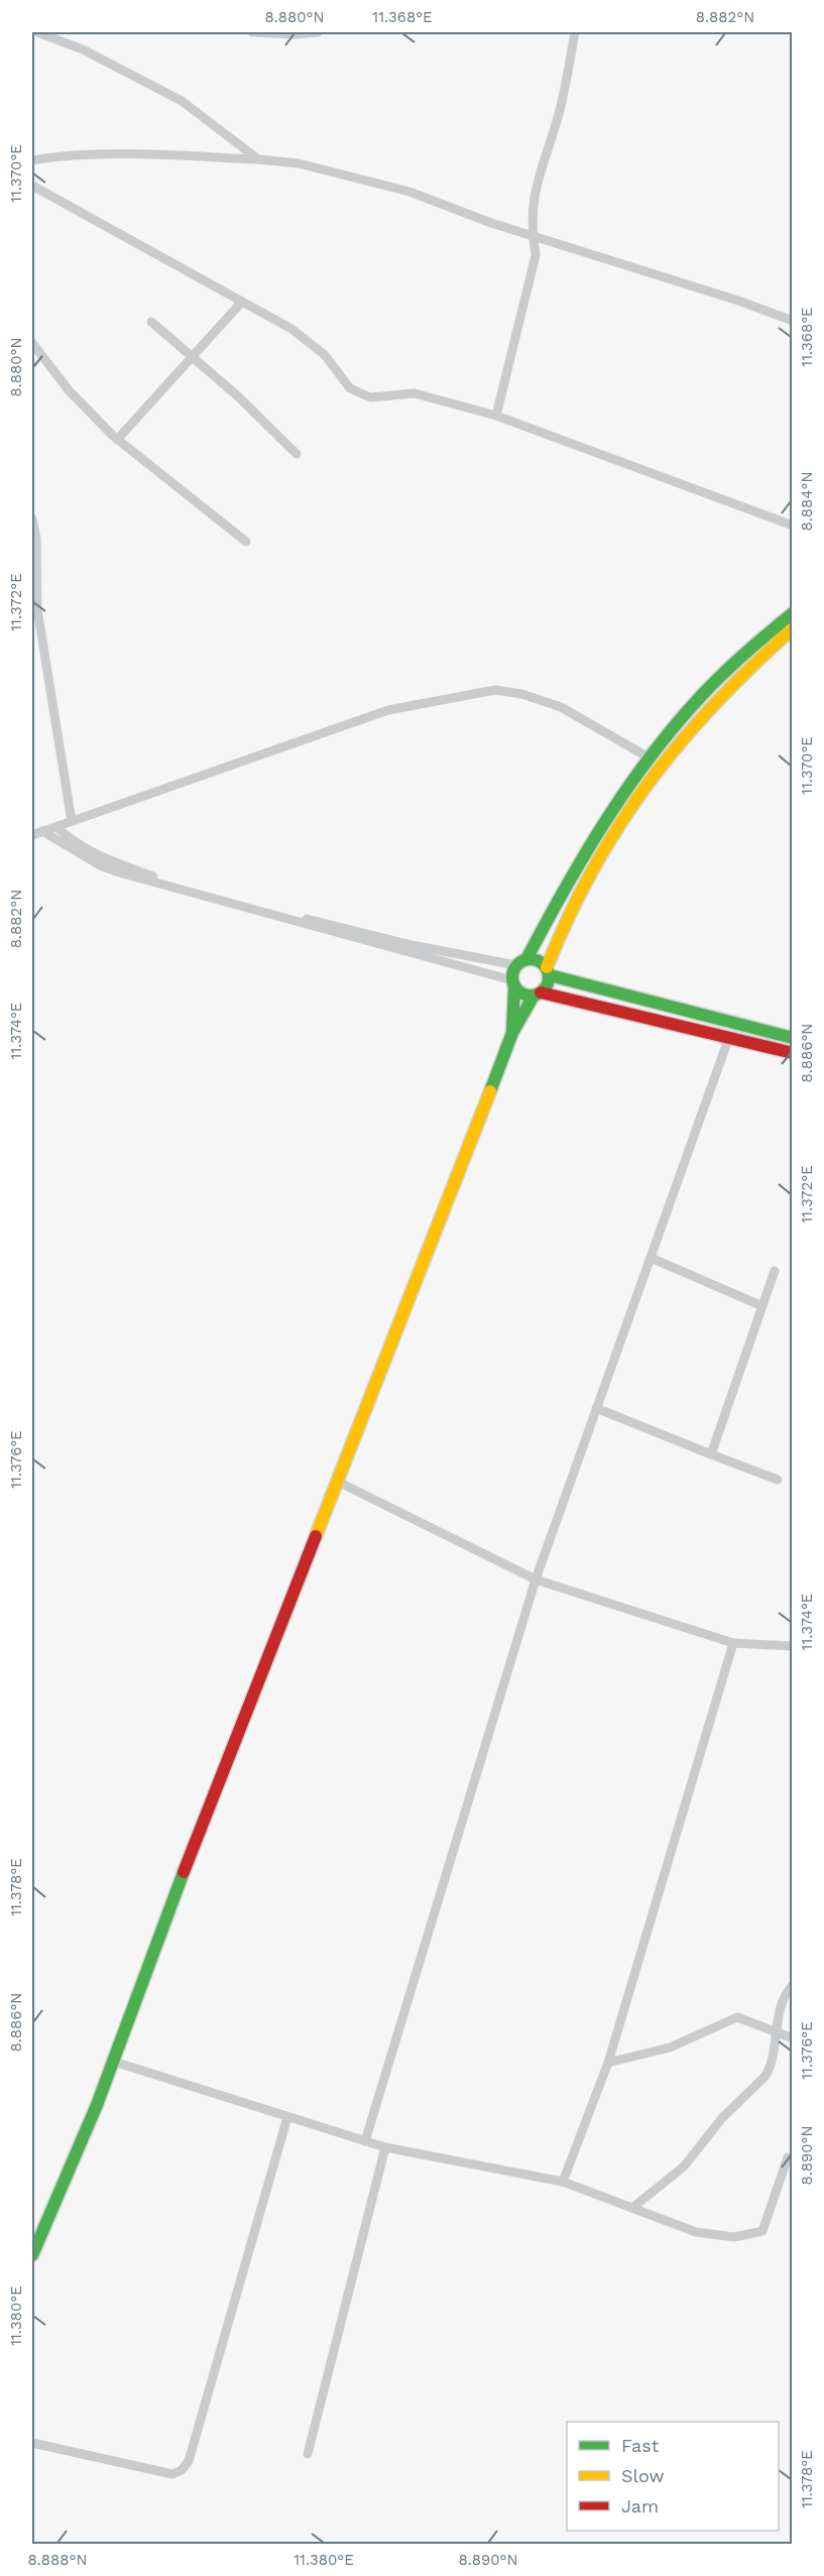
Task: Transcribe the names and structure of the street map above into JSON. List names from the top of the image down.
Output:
{
  "legend": ["Fast", "Slow", "Jam"],
  "coordinates": [
    "8.880°N",
    "11.368°E",
    "8.882°N",
    "11.370°E",
    "8.884°N",
    "11.372°E",
    "11.374°E",
    "8.886°N",
    "11.376°E",
    "11.378°E",
    "8.890°N",
    "11.380°E",
    "8.888°N"
  ]
}
